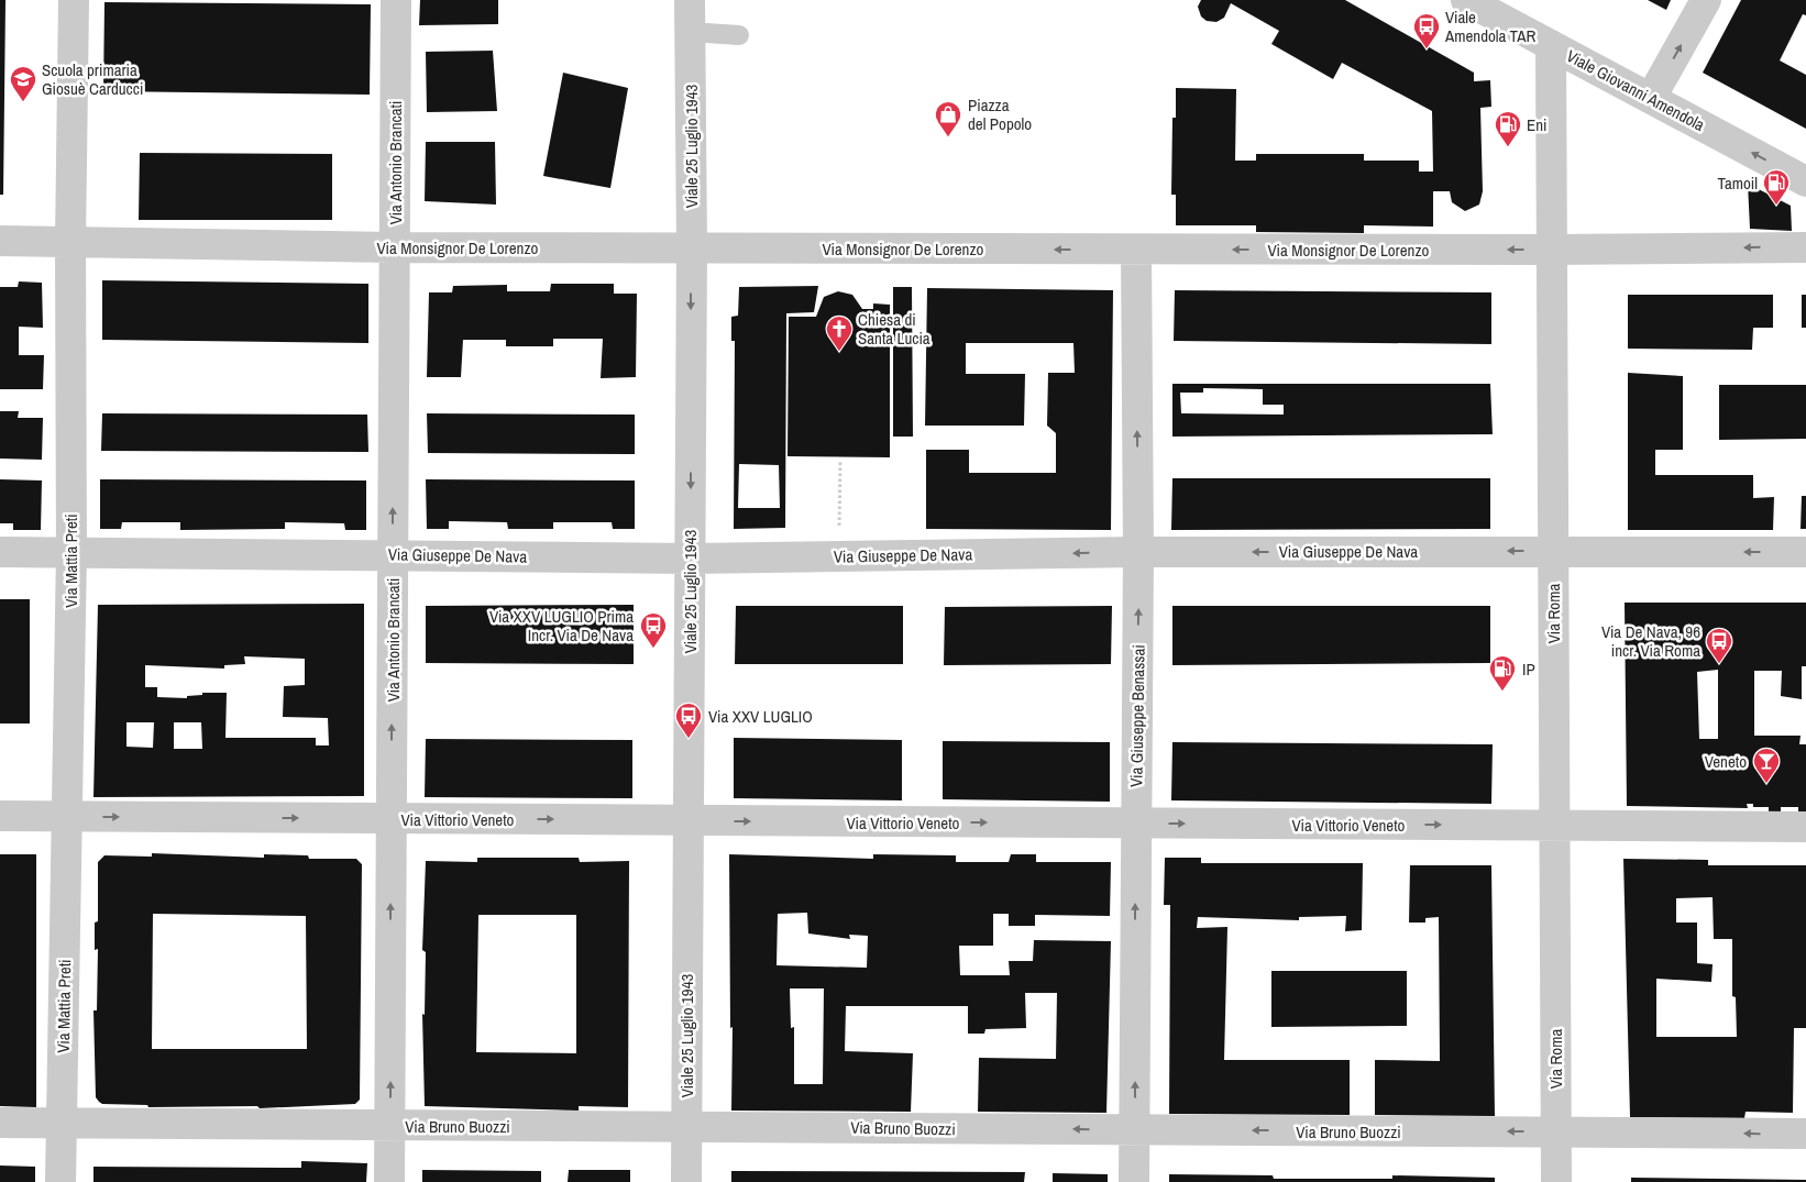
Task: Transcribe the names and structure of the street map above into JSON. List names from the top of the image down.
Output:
{
  "streets": {
    "street": [
      "Viale Giovanni Amendola",
      "Viale 25 Luglio 1943",
      "Via Antonio Brancati",
      "Via Monsignor De Lorenzo",
      "Via Giuseppe De Nava",
      "Via Mattia Preti",
      "Via Roma",
      "Via Giuseppe Benassai",
      "Via Vittorio Veneto",
      "Via Bruno Buozzi"
    ]
  },
  "crossings": [
    ["Viale Giovanni Amendola", "Via Roma"],
    ["Viale 25 Luglio 1943", "Via Monsignor De Lorenzo"],
    ["Viale 25 Luglio 1943", "Via Giuseppe De Nava"],
    ["Viale 25 Luglio 1943", "Via Vittorio Veneto"],
    ["Viale 25 Luglio 1943", "Via Bruno Buozzi"],
    ["Via Antonio Brancati", "Via Monsignor De Lorenzo"],
    ["Via Antonio Brancati", "Via Giuseppe De Nava"],
    ["Via Antonio Brancati", "Via Vittorio Veneto"],
    ["Via Antonio Brancati", "Via Bruno Buozzi"],
    ["Via Monsignor De Lorenzo", "Via Mattia Preti"],
    ["Via Monsignor De Lorenzo", "Via Roma"],
    ["Via Monsignor De Lorenzo", "Via Giuseppe Benassai"],
    ["Via Giuseppe De Nava", "Via Mattia Preti"],
    ["Via Giuseppe De Nava", "Via Roma"],
    ["Via Giuseppe De Nava", "Via Giuseppe Benassai"],
    ["Via Mattia Preti", "Via Vittorio Veneto"],
    ["Via Mattia Preti", "Via Bruno Buozzi"],
    ["Via Roma", "Via Vittorio Veneto"],
    ["Via Roma", "Via Bruno Buozzi"],
    ["Via Giuseppe Benassai", "Via Vittorio Veneto"],
    ["Via Giuseppe Benassai", "Via Bruno Buozzi"]
  ],
  "one_way": [
    "Viale Giovanni Amendola",
    "Via Antonio Brancati",
    "Via Monsignor De Lorenzo",
    "Via Giuseppe De Nava",
    "Via Giuseppe Benassai",
    "Via Vittorio Veneto",
    "Via Bruno Buozzi"
  ],
  "places": {
    "bus stop": [
      "Viale Amendola TAR",
      "Via XXV LUGLIO Prima Incr. Via De Nava",
      "Via De Nava, 96 incr. Via Roma",
      "Via XXV LUGLIO"
    ],
    "school or university": ["Scuola primaria Giosuè Carducci"],
    "shop": ["Piazza del Popolo"],
    "fuel station": ["Eni", "Tamoil", "IP"],
    "church": ["Chiesa di Santa Lucia"],
    "bar": ["Veneto"]
  }
}
